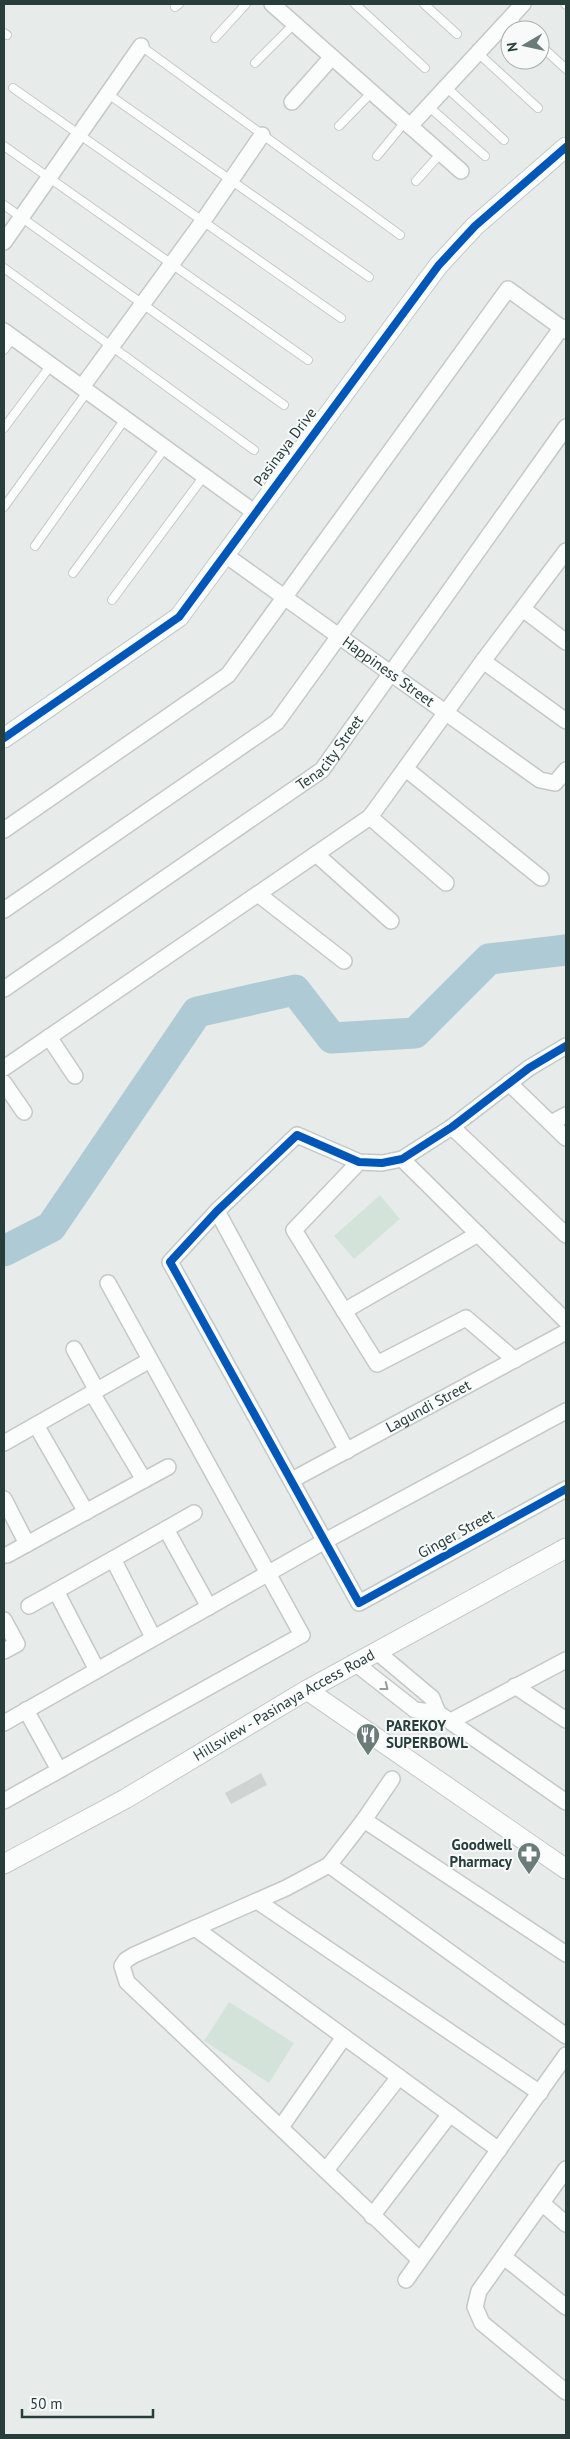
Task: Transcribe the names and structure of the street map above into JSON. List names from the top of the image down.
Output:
{
  "streets": {
    "street": [
      "Pasinaya Drive",
      "Happiness Street",
      "Tenacity Street",
      "Lagundi Street",
      "Ginger Street",
      "Hillsview - Pasinaya Access Road"
    ]
  },
  "crossings": [
    ["Pasinaya Drive", "Happiness Street"],
    ["Happiness Street", "Tenacity Street"]
  ],
  "places": {
    "restaurant": ["PAREKOY SUPERBOWL"],
    "pharmacy": ["Goodwell Pharmacy"]
  },
  "scale_bar": "50 m",
  "north": "left"
}
